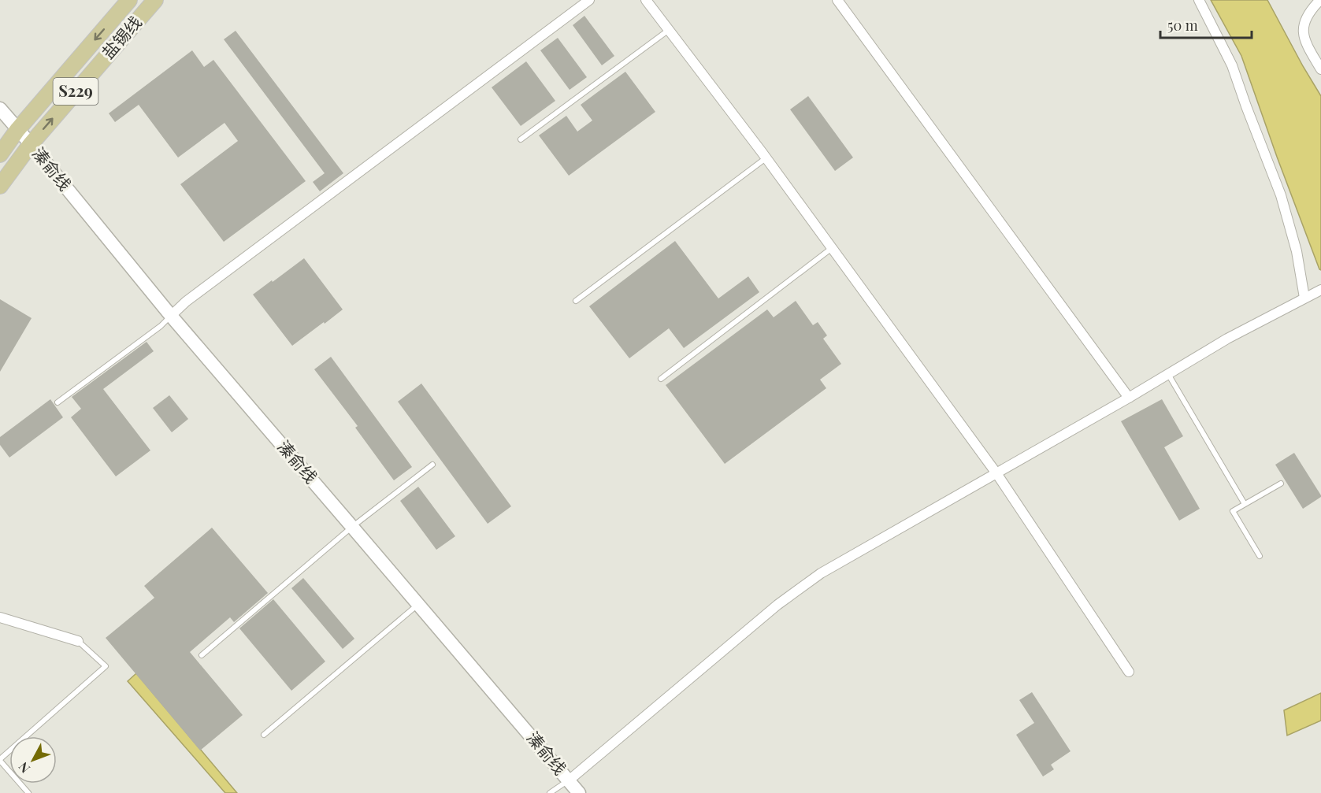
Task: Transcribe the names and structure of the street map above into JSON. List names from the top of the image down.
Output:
{
  "streets": {
    "main road": ["盐锡线", "S229", "溱俞线"]
  },
  "crossings": [
    ["盐锡线", "溱俞线"]
  ],
  "scale_bar": "50 m",
  "north": "bottom left"
}
